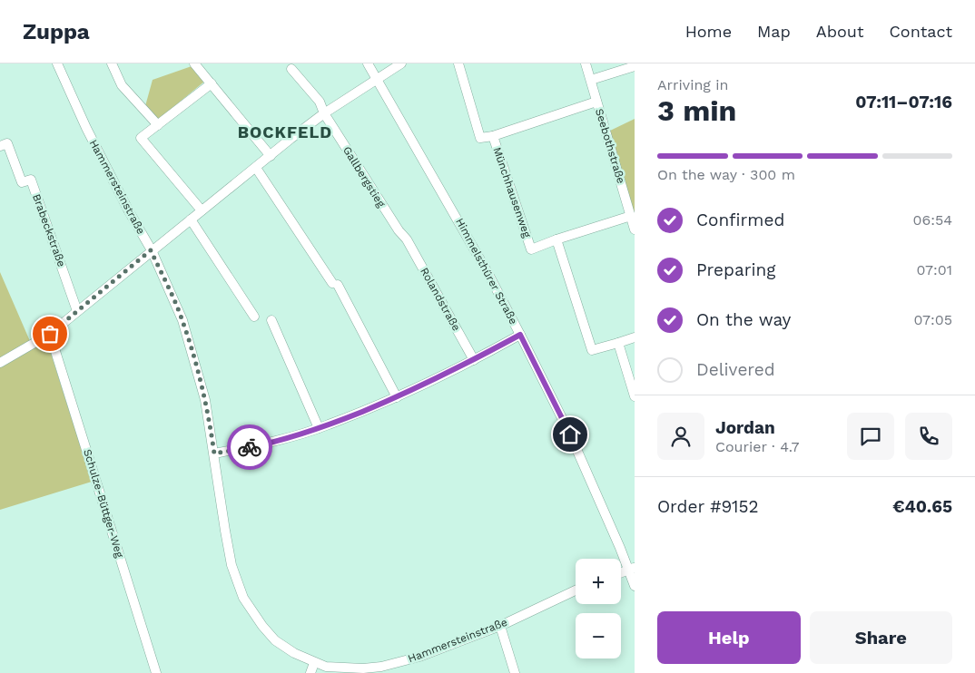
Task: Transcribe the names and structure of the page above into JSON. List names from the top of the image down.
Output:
{
  "streets": {
    "street": [
      "Seebothstraße",
      "Gallbergstieg",
      "Hammersteinstraße",
      "Münchhausenweg",
      "Brabeckstraße",
      "Himmelsthürer Straße",
      "Rolandstraße",
      "Schulze-Büttger-Weg"
    ]
  },
  "crossings": [
    ["Seebothstraße", "Münchhausenweg"],
    ["Gallbergstieg", "Rolandstraße"]
  ],
  "districts": ["BOCKFELD"],
  "page": {
    "header": "Zuppa",
    "nav": [
      "Home",
      "Map",
      "About",
      "Contact"
    ],
    "heading": ["3 min", "Arriving in", "07:11–07:16"],
    "panel": [
      "Jordan",
      "Courier · 4.7",
      "Order #9152",
      "€40.65"
    ],
    "bar": "On the way · 300 m",
    "list": [
      ["Confirmed", "06:54"],
      ["Preparing", "07:01"],
      ["On the way", "07:05"],
      "Delivered"
    ],
    "map_buttons": ["+", "−"],
    "buttons": ["Help", "Share"]
  }
}
